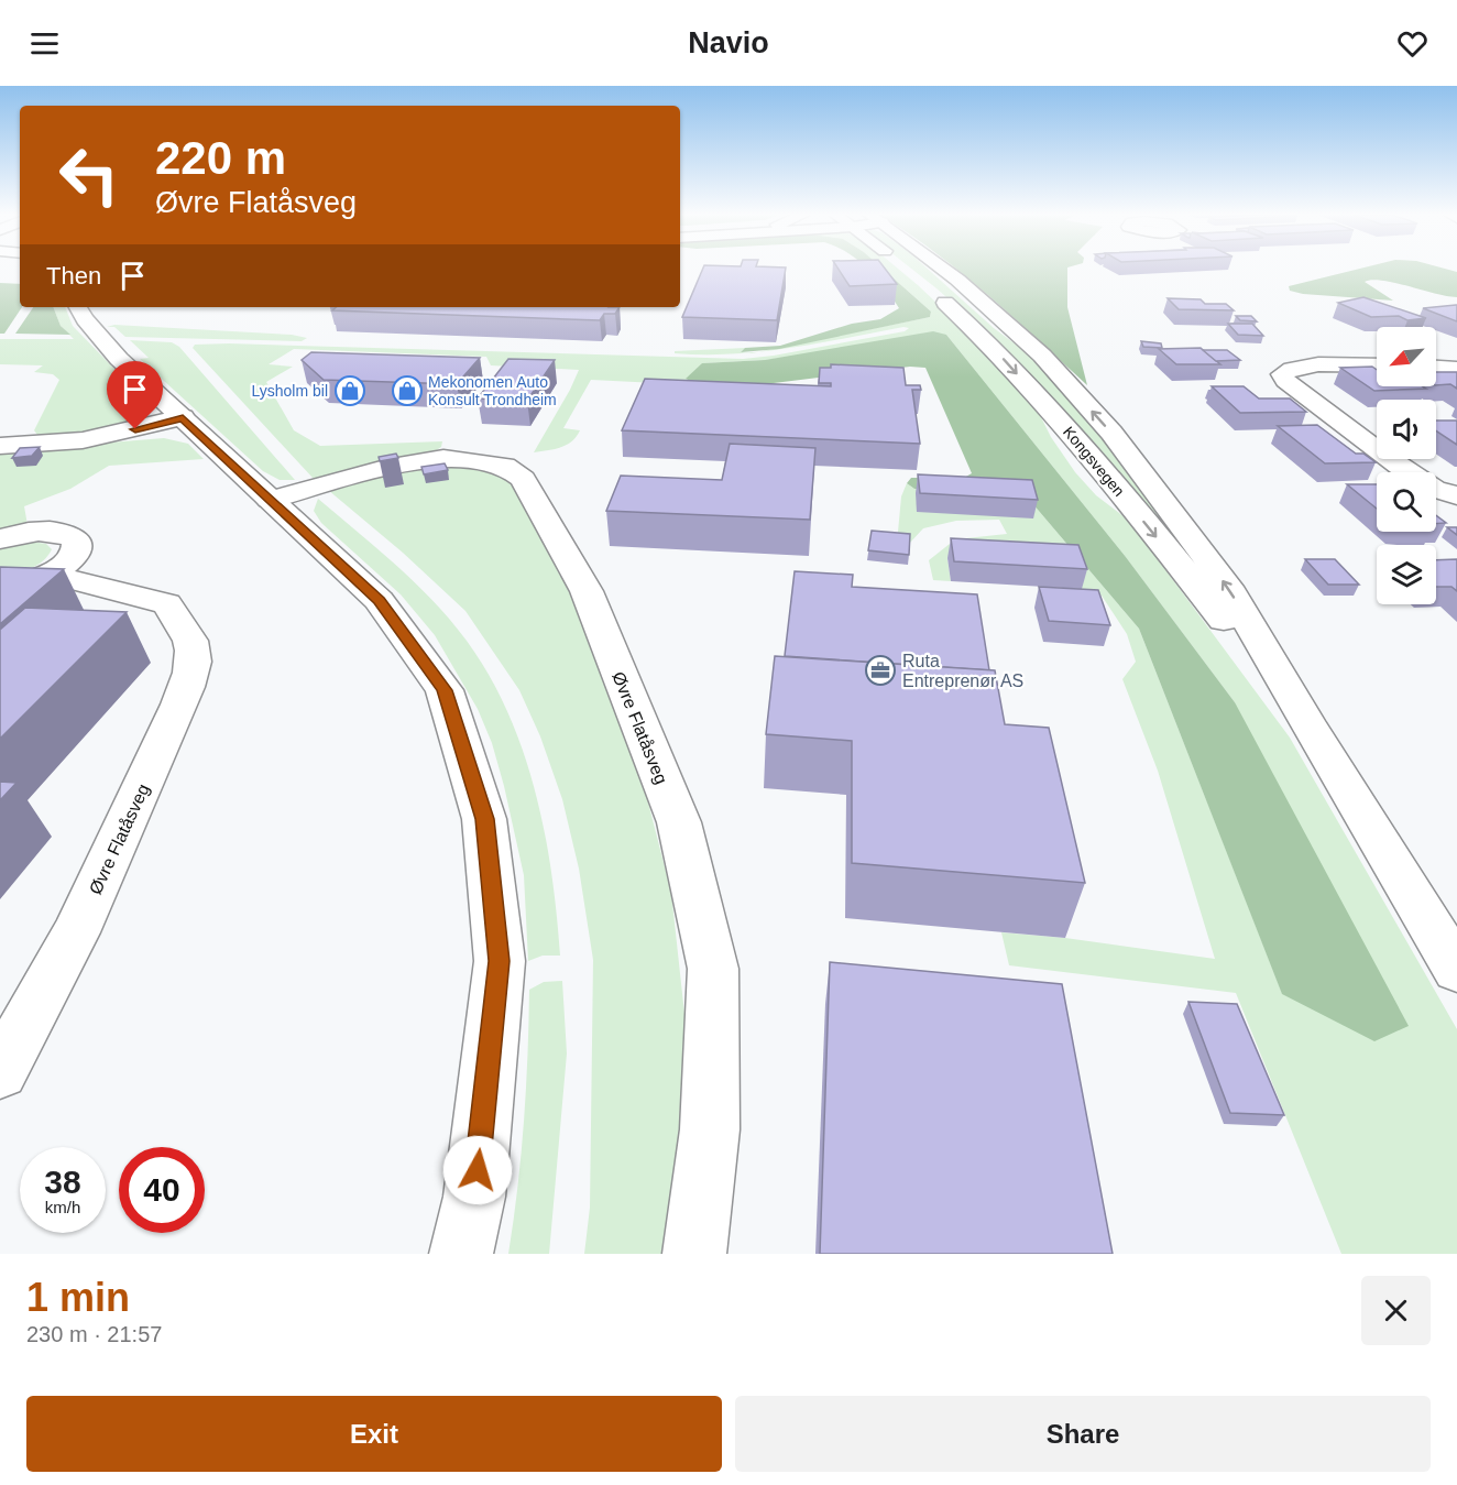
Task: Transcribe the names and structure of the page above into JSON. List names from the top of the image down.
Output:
{
  "streets": {
    "street": ["Kongsvegen", "Øvre Flatåsveg"]
  },
  "places": {
    "shop": ["Lysholm bil", "Mekonomen Auto Konsult Trondheim"],
    "office": ["Ruta Entreprenør AS"]
  },
  "north": "bottom left",
  "page": {
    "header": "Navio",
    "turn": ["220 m", "Øvre Flatåsveg"],
    "then": "Then",
    "speed": "38 km/h",
    "limit": "40",
    "heading": ["1 min", "230 m · 21:57"],
    "buttons": ["Exit", "Share"]
  }
}
